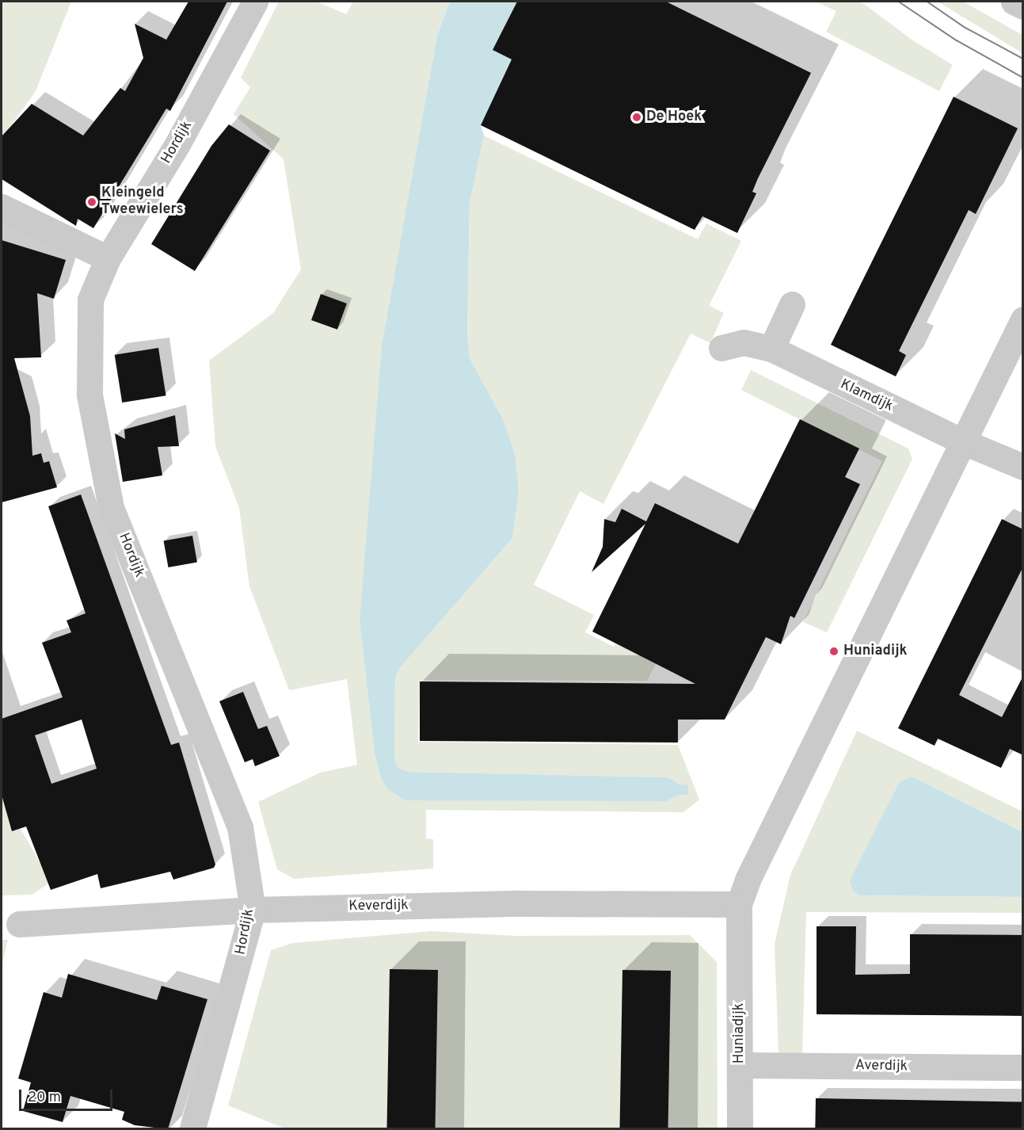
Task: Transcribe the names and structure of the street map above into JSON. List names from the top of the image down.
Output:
{
  "streets": {
    "street": [
      "Hordijk",
      "Klamdijk",
      "Keverdijk",
      "Huniadijk",
      "Averdijk"
    ]
  },
  "crossings": [
    ["Hordijk", "Keverdijk"],
    ["Klamdijk", "Huniadijk"],
    ["Keverdijk", "Huniadijk"],
    ["Huniadijk", "Averdijk"]
  ],
  "places": ["De Hoek", "Kleingeld Tweewielers", "Huniadijk"],
  "scale_bar": "20 m"
}
